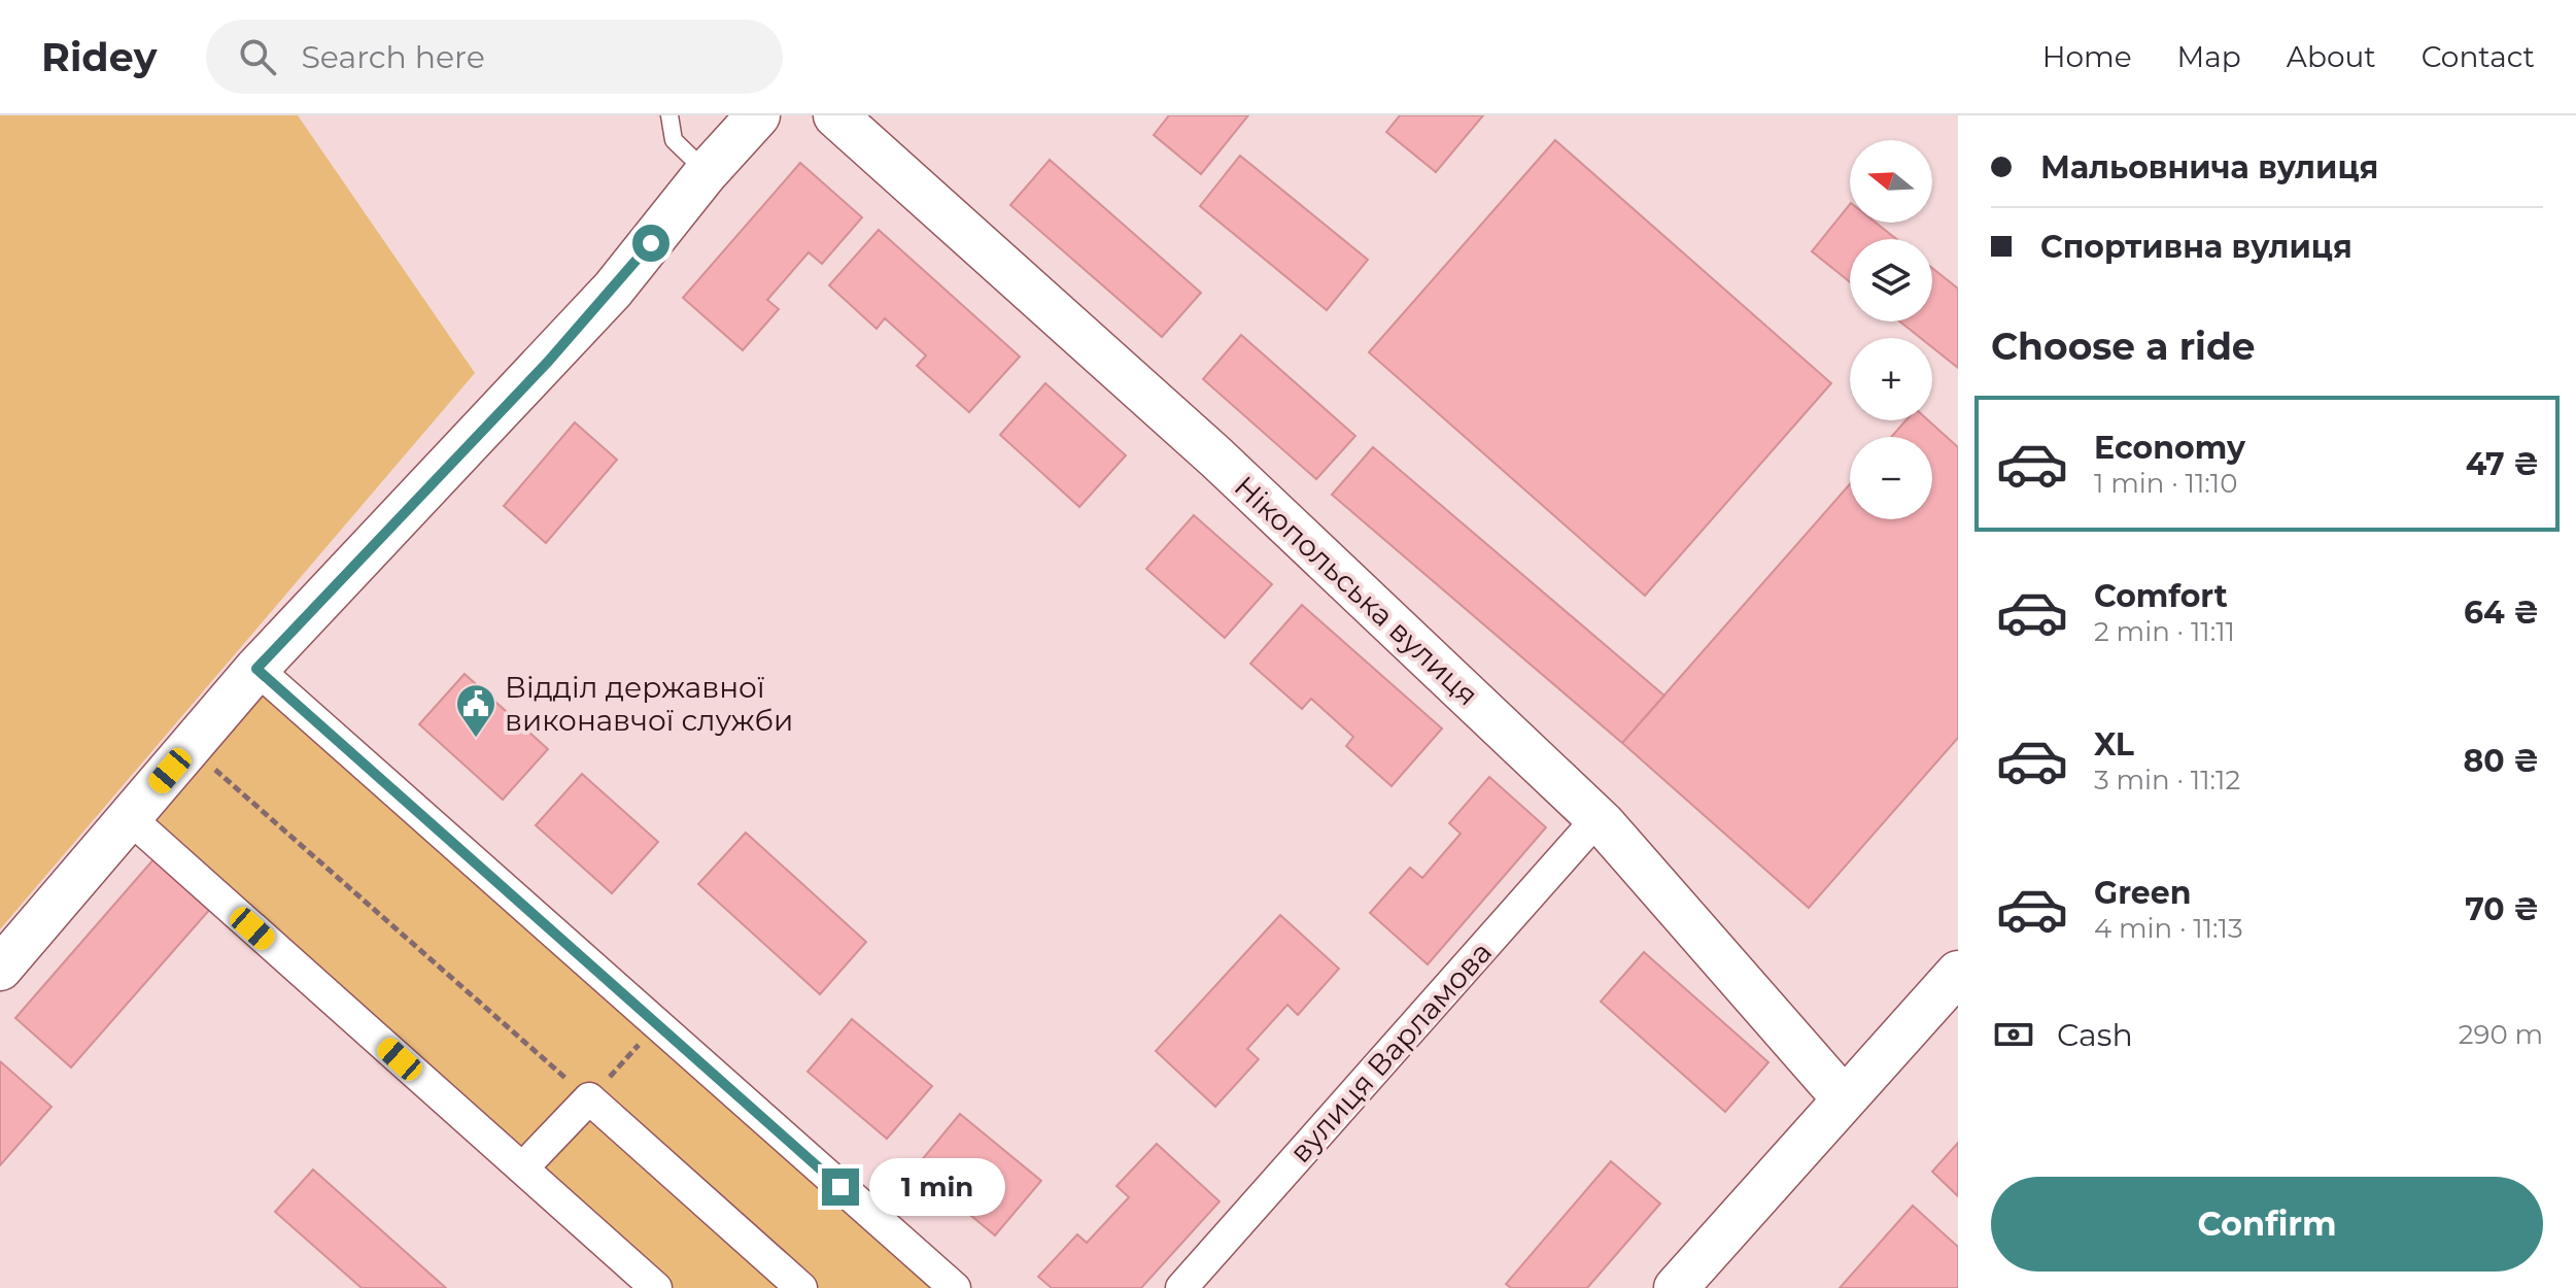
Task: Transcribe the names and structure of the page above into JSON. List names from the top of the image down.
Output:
{
  "streets": {
    "street": ["Нікопольська вулиця", "вулиця Варламова"]
  },
  "crossings": [
    ["Нікопольська вулиця", "вулиця Варламова"]
  ],
  "places": {
    "public building": ["Відділ державної виконавчої служби"]
  },
  "north": "left",
  "page": {
    "header": "Ridey",
    "search": "Search here",
    "nav": [
      "Home",
      "Map",
      "About",
      "Contact"
    ],
    "banner": ["Мальовнича вулиця", "Спортивна вулиця"],
    "map_buttons": ["+", "−"],
    "heading": "Choose a ride",
    "list": [
      {
        "name": "Economy",
        "note": "1 min · 11:10",
        "value": "47 ₴"
      },
      {
        "name": "Comfort",
        "note": "2 min · 11:11",
        "value": "64 ₴"
      },
      {
        "name": "XL",
        "note": "3 min · 11:12",
        "value": "80 ₴"
      },
      {
        "name": "Green",
        "note": "4 min · 11:13",
        "value": "70 ₴"
      }
    ],
    "pay": ["Cash", "290 m"],
    "bubble": "1 min",
    "buttons": "Confirm"
  }
}
